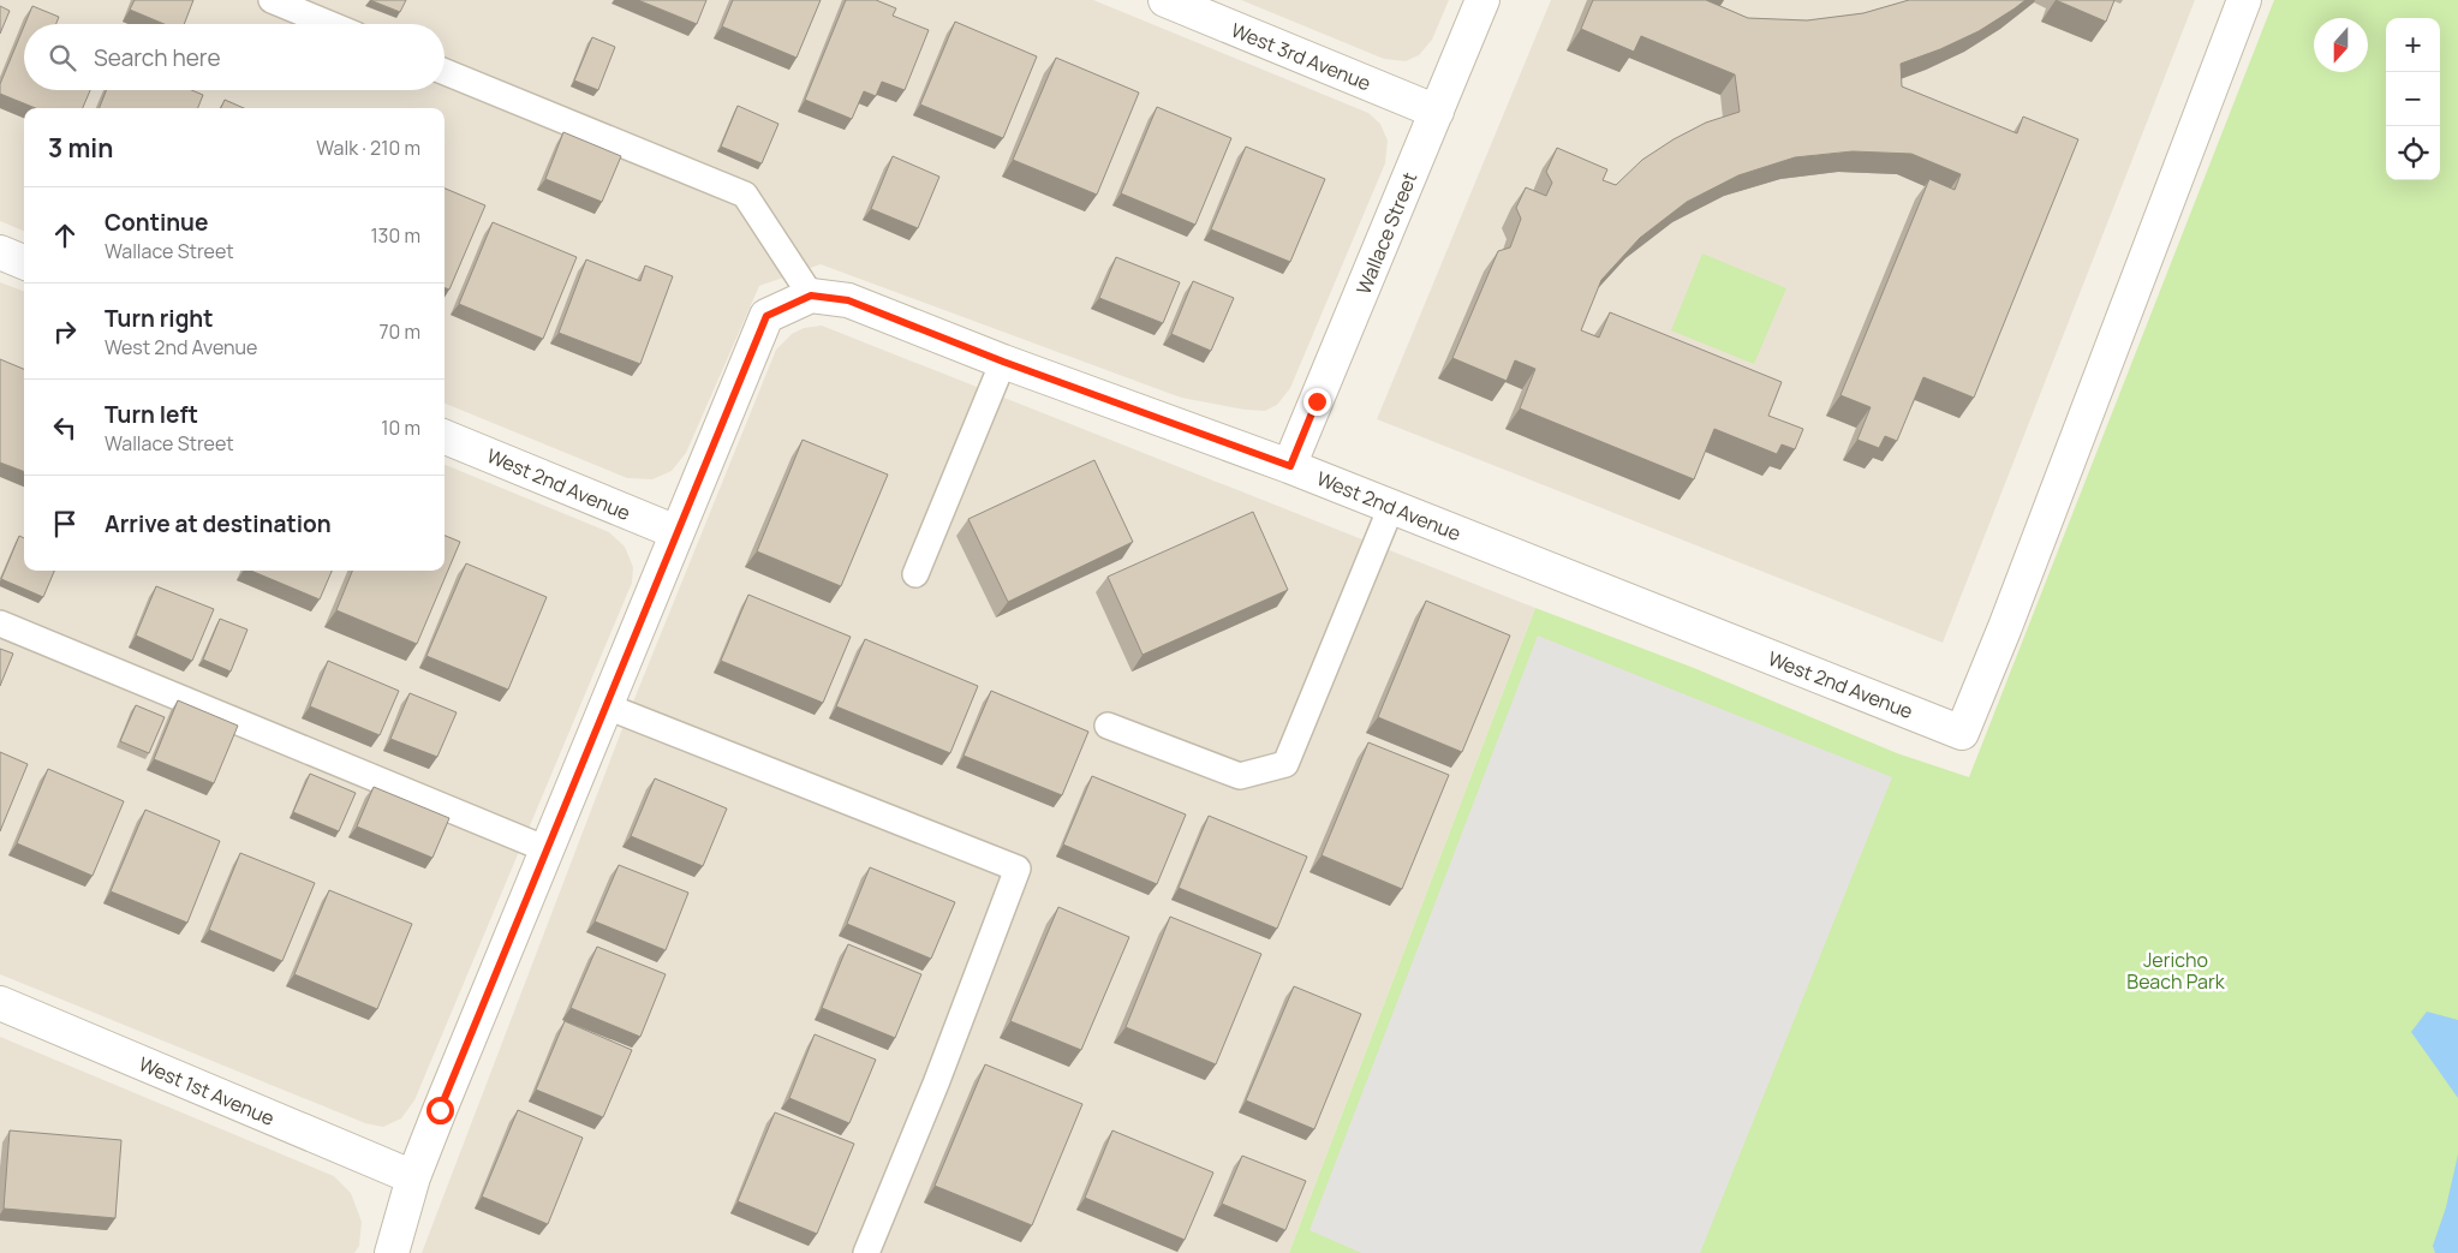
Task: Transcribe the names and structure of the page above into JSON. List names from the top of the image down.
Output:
{
  "streets": {
    "street": [
      "West 3rd Avenue",
      "Wallace Street",
      "West 2nd Avenue",
      "West 1st Avenue"
    ]
  },
  "crossings": [
    ["West 3rd Avenue", "Wallace Street"],
    ["Wallace Street", "West 2nd Avenue"]
  ],
  "parks": ["Jericho Beach Park"],
  "north": "bottom",
  "page": {
    "map_buttons": ["+", "−"],
    "search": "Search here",
    "heading": ["3 min", "Walk · 210 m"],
    "list": [
      ["Continue", "Wallace Street", "130 m"],
      ["Turn right", "West 2nd Avenue", "70 m"],
      ["Turn left", "Wallace Street", "10 m"],
      "Arrive at destination"
    ]
  }
}
